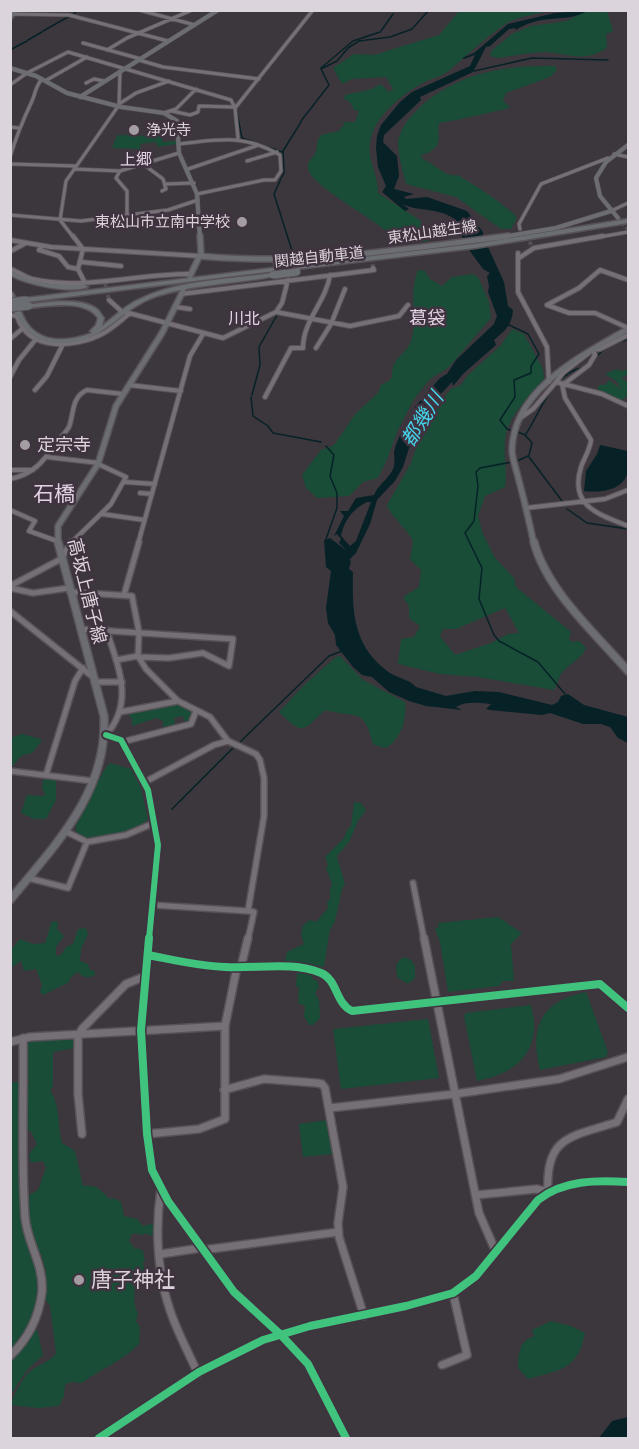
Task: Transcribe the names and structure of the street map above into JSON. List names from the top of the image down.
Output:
{
  "streets": {
    "highway": ["関越自動車道"],
    "main road": ["東松山越生線", "高坂上唐子線"]
  },
  "crossings": [
    ["東松山越生線", "関越自動車道"]
  ],
  "districts": [
    "上郷",
    "川北",
    "葛袋",
    "石橋"
  ],
  "water": ["都幾川"],
  "places": [
    "浄光寺",
    "東松山市立南中学校",
    "定宗寺",
    "唐子神社"
  ]
}
